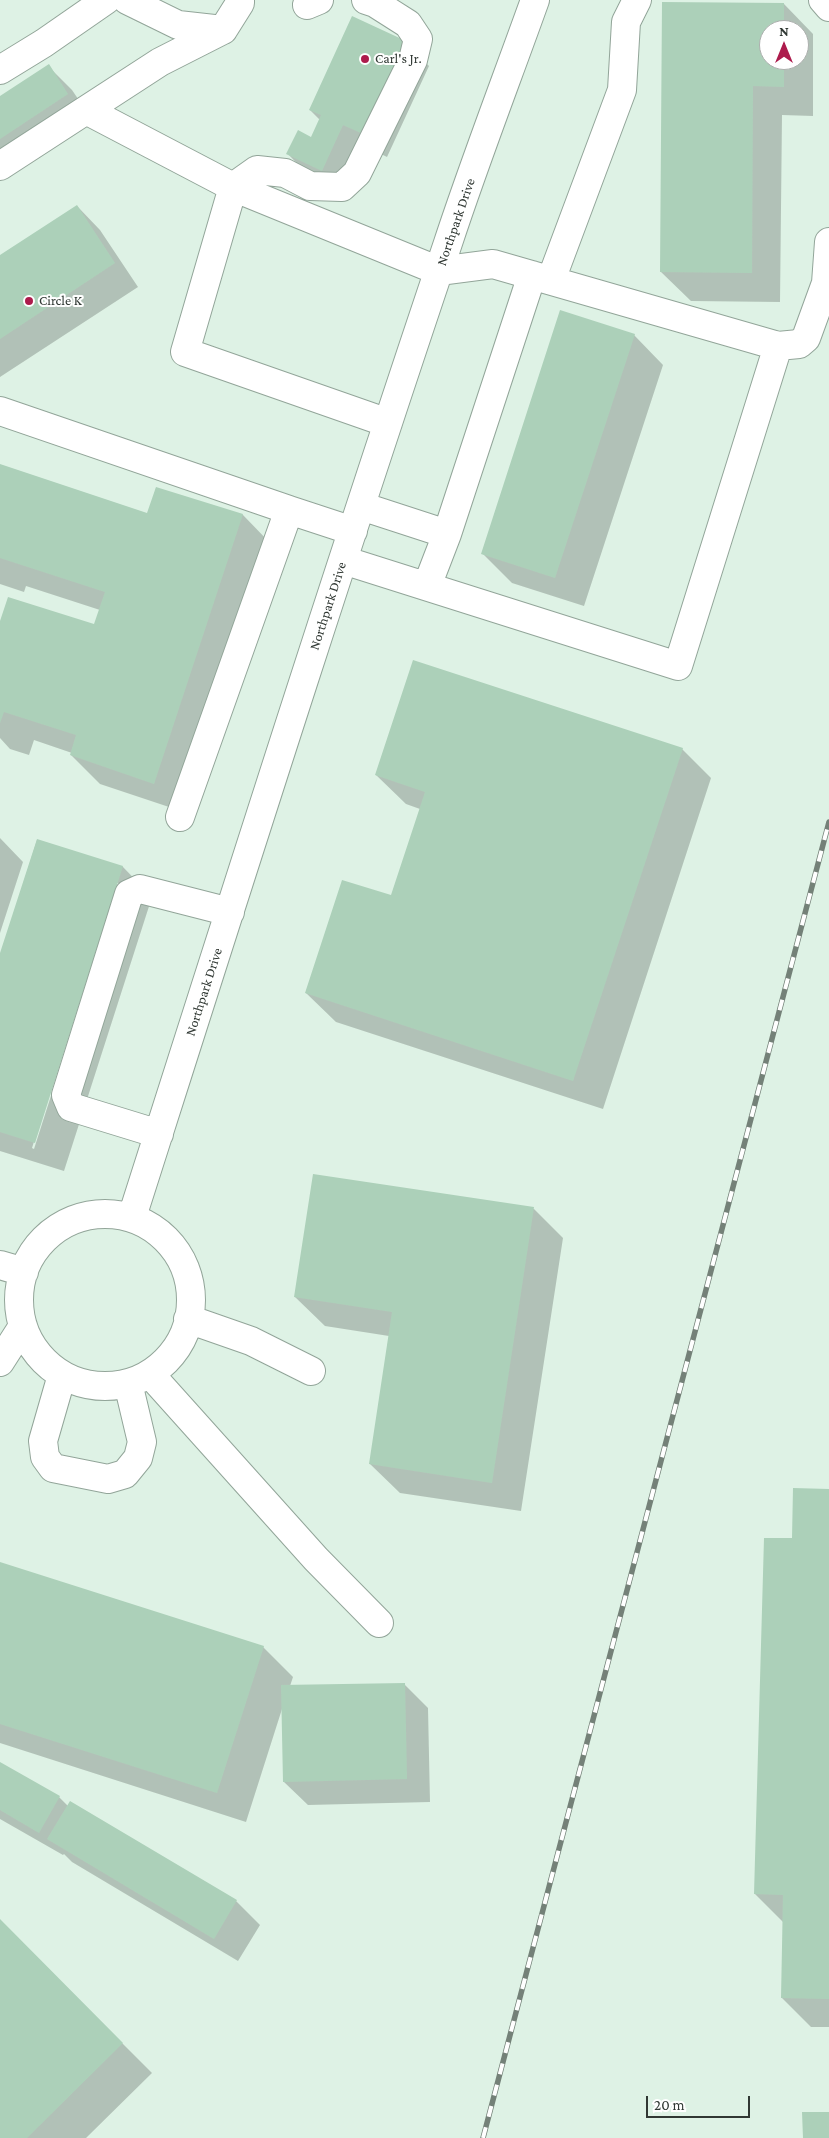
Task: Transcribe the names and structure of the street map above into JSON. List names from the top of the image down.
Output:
{
  "streets": {
    "street": ["Northpark Drive"]
  },
  "places": ["Carl's Jr.", "Circle K"],
  "scale_bar": "20 m",
  "north": "top"
}
